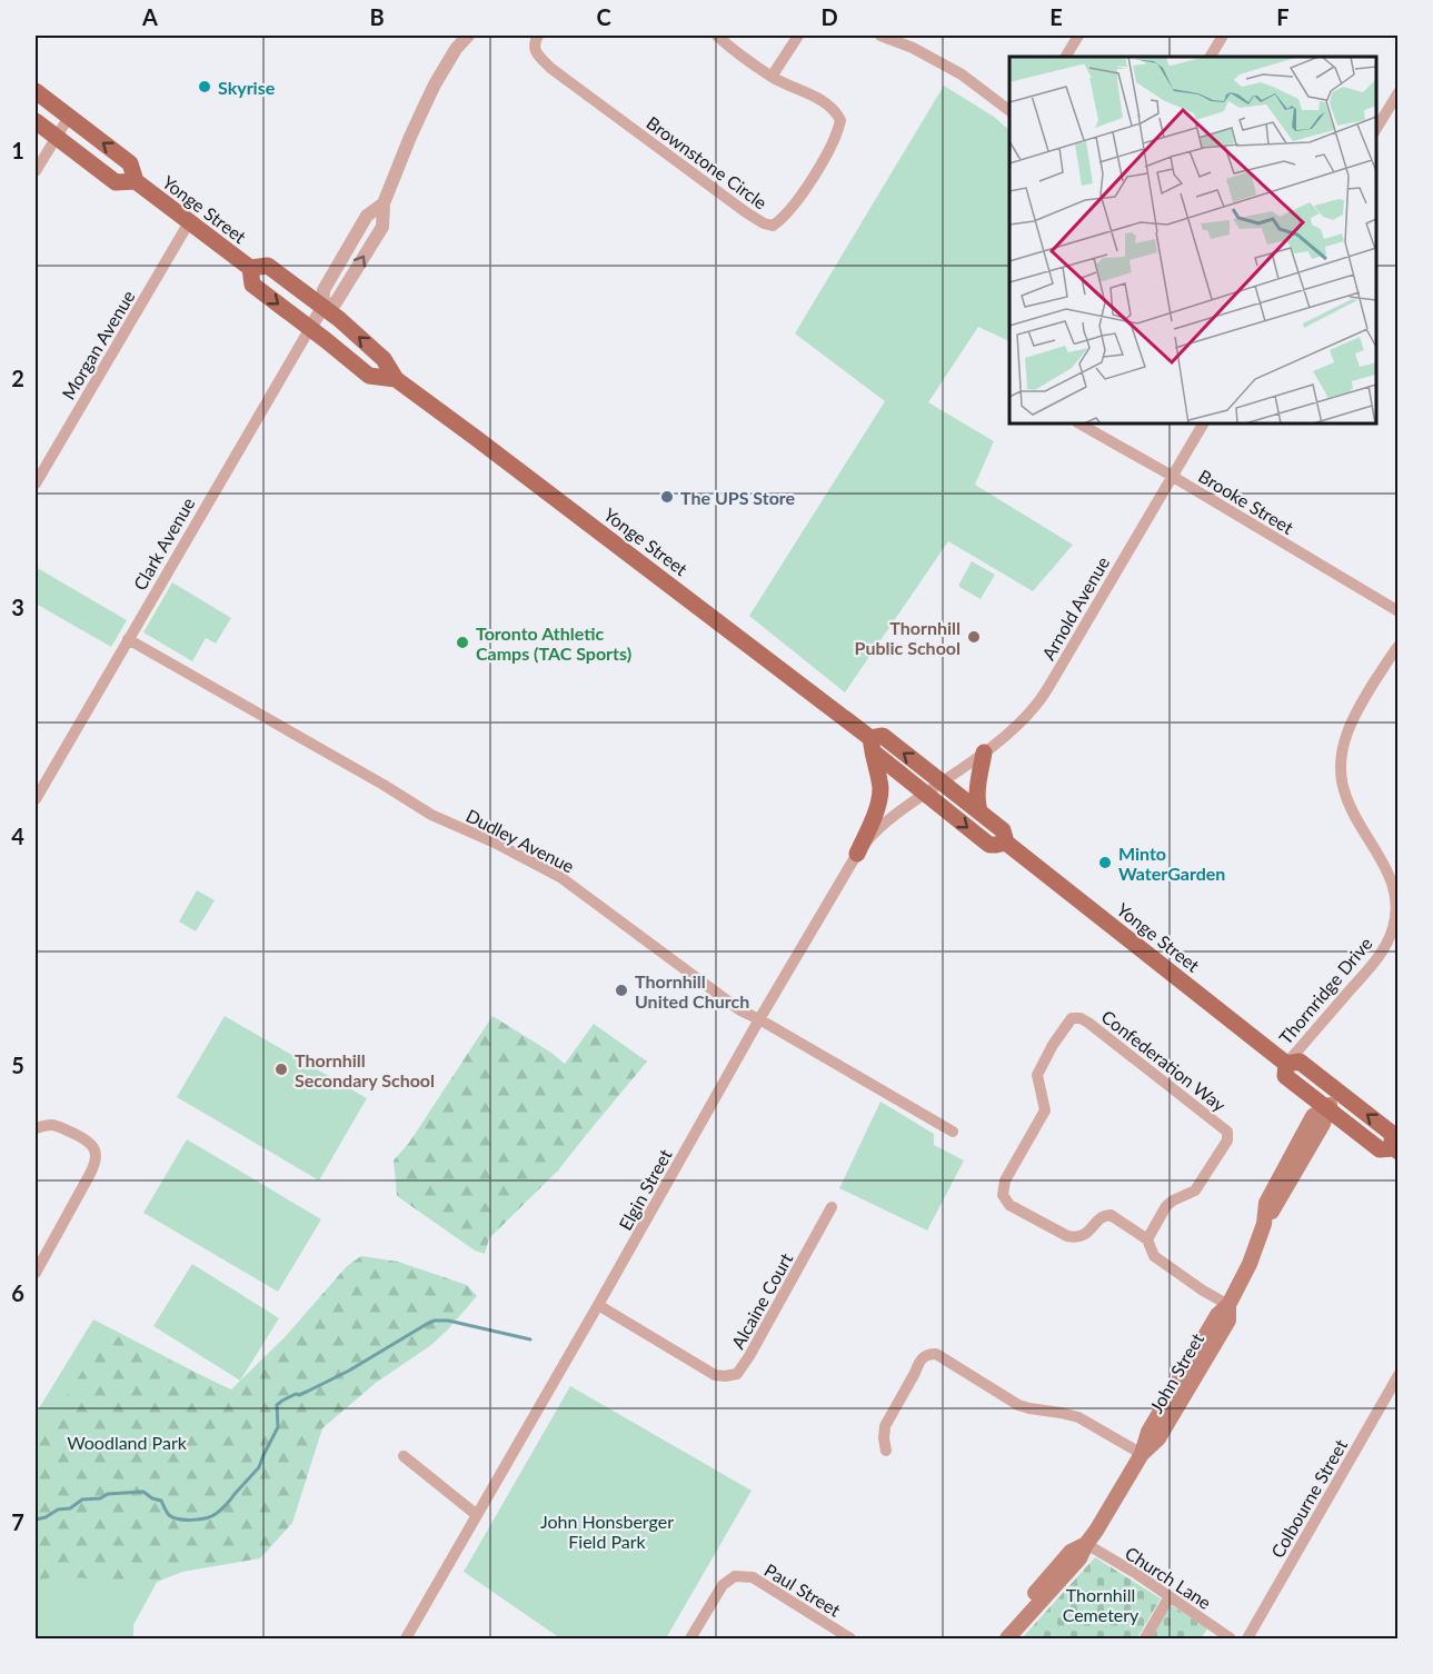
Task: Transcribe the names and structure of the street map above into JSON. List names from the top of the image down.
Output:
{
  "streets": {
    "main road": ["Yonge Street", "John Street"],
    "street": [
      "Brownstone Circle",
      "Morgan Avenue",
      "Brooke Street",
      "Clark Avenue",
      "Arnold Avenue",
      "Dudley Avenue",
      "Thornridge Drive",
      "Confederation Way",
      "Elgin Street",
      "Alcaine Court",
      "Colbourne Street",
      "Church Lane",
      "Paul Street"
    ]
  },
  "crossings": [
    ["Yonge Street", "Morgan Avenue"],
    ["Yonge Street", "Clark Avenue"],
    ["Yonge Street", "Arnold Avenue"],
    ["Yonge Street", "Thornridge Drive"],
    ["Yonge Street", "Elgin Street"],
    ["Yonge Street", "John Street"],
    ["Brooke Street", "Arnold Avenue"],
    ["Clark Avenue", "Dudley Avenue"],
    ["Arnold Avenue", "Elgin Street"],
    ["Dudley Avenue", "Elgin Street"],
    ["Confederation Way", "John Street"],
    ["Elgin Street", "Alcaine Court"],
    ["John Street", "Church Lane"]
  ],
  "parks": ["Woodland Park", "John Honsberger Field Park", "Thornhill Cemetery"],
  "places": [
    "Skyrise",
    "The UPS Store",
    "Thornhill Public School",
    "Toronto Athletic Camps (TAC Sports)",
    "Minto WaterGarden",
    "Thornhill United Church",
    "Thornhill Secondary School"
  ],
  "grid": {
    "columns": [
      "A",
      "B",
      "C",
      "D",
      "E",
      "F"
    ],
    "rows": [
      "1",
      "2",
      "3",
      "4",
      "5",
      "6",
      "7"
    ]
  }
}
